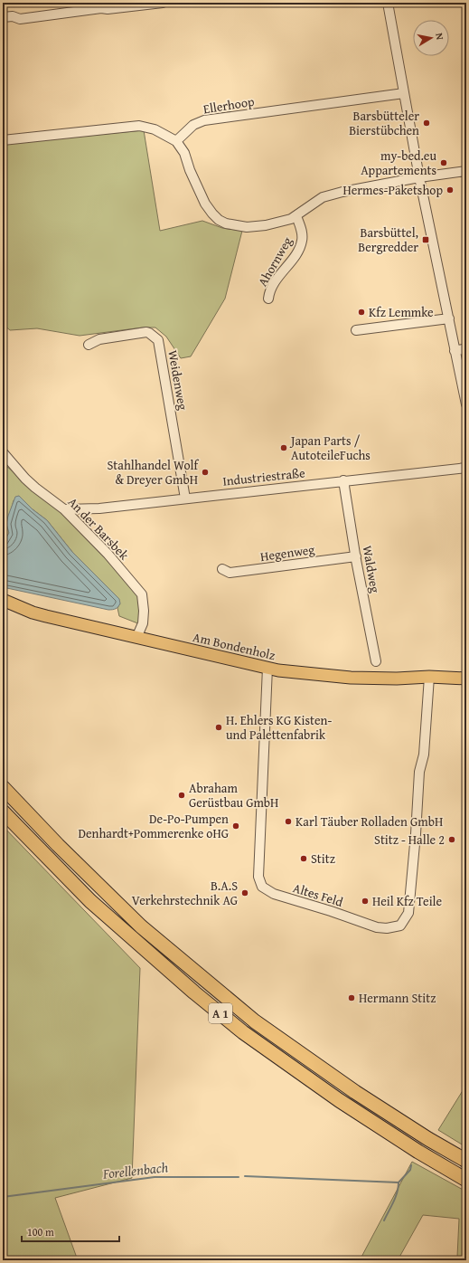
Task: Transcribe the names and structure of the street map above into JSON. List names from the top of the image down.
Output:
{
  "streets": {
    "highway": ["A 1"],
    "main road": ["Am Bondenholz"],
    "street": [
      "Ellerhoop",
      "Ahornweg",
      "Weidenweg",
      "Industriestraße",
      "An der Barsbek",
      "Hegenweg",
      "Waldweg",
      "Altes Feld"
    ]
  },
  "crossings": [
    ["Weidenweg", "Industriestraße"],
    ["Industriestraße", "An der Barsbek"],
    ["Industriestraße", "Waldweg"],
    ["An der Barsbek", "Am Bondenholz"],
    ["Hegenweg", "Waldweg"],
    ["Am Bondenholz", "Altes Feld"]
  ],
  "water": ["Forellenbach"],
  "places": {
    "other": [
      "Barsbütteler Bierstübchen",
      "my-bed.eu Appartements",
      "Hermes-Paketshop",
      "Kfz Lemmke",
      "Japan Parts / AutoteileFuchs",
      "Stahlhandel Wolf & Dreyer GmbH",
      "H. Ehlers KG Kisten- und Palettenfabrik",
      "Abraham Gerüstbau GmbH",
      "Karl Täuber Rolladen GmbH",
      "De-Po-Pumpen Denhardt+Pommerenke oHG",
      "Stitz - Halle 2",
      "Stitz",
      "B.A.S Verkehrstechnik AG",
      "Heil Kfz Teile",
      "Hermann Stitz"
    ],
    "transit": ["Barsbüttel, Bergredder"]
  },
  "scale_bar": "100 m",
  "north": "right"
}
